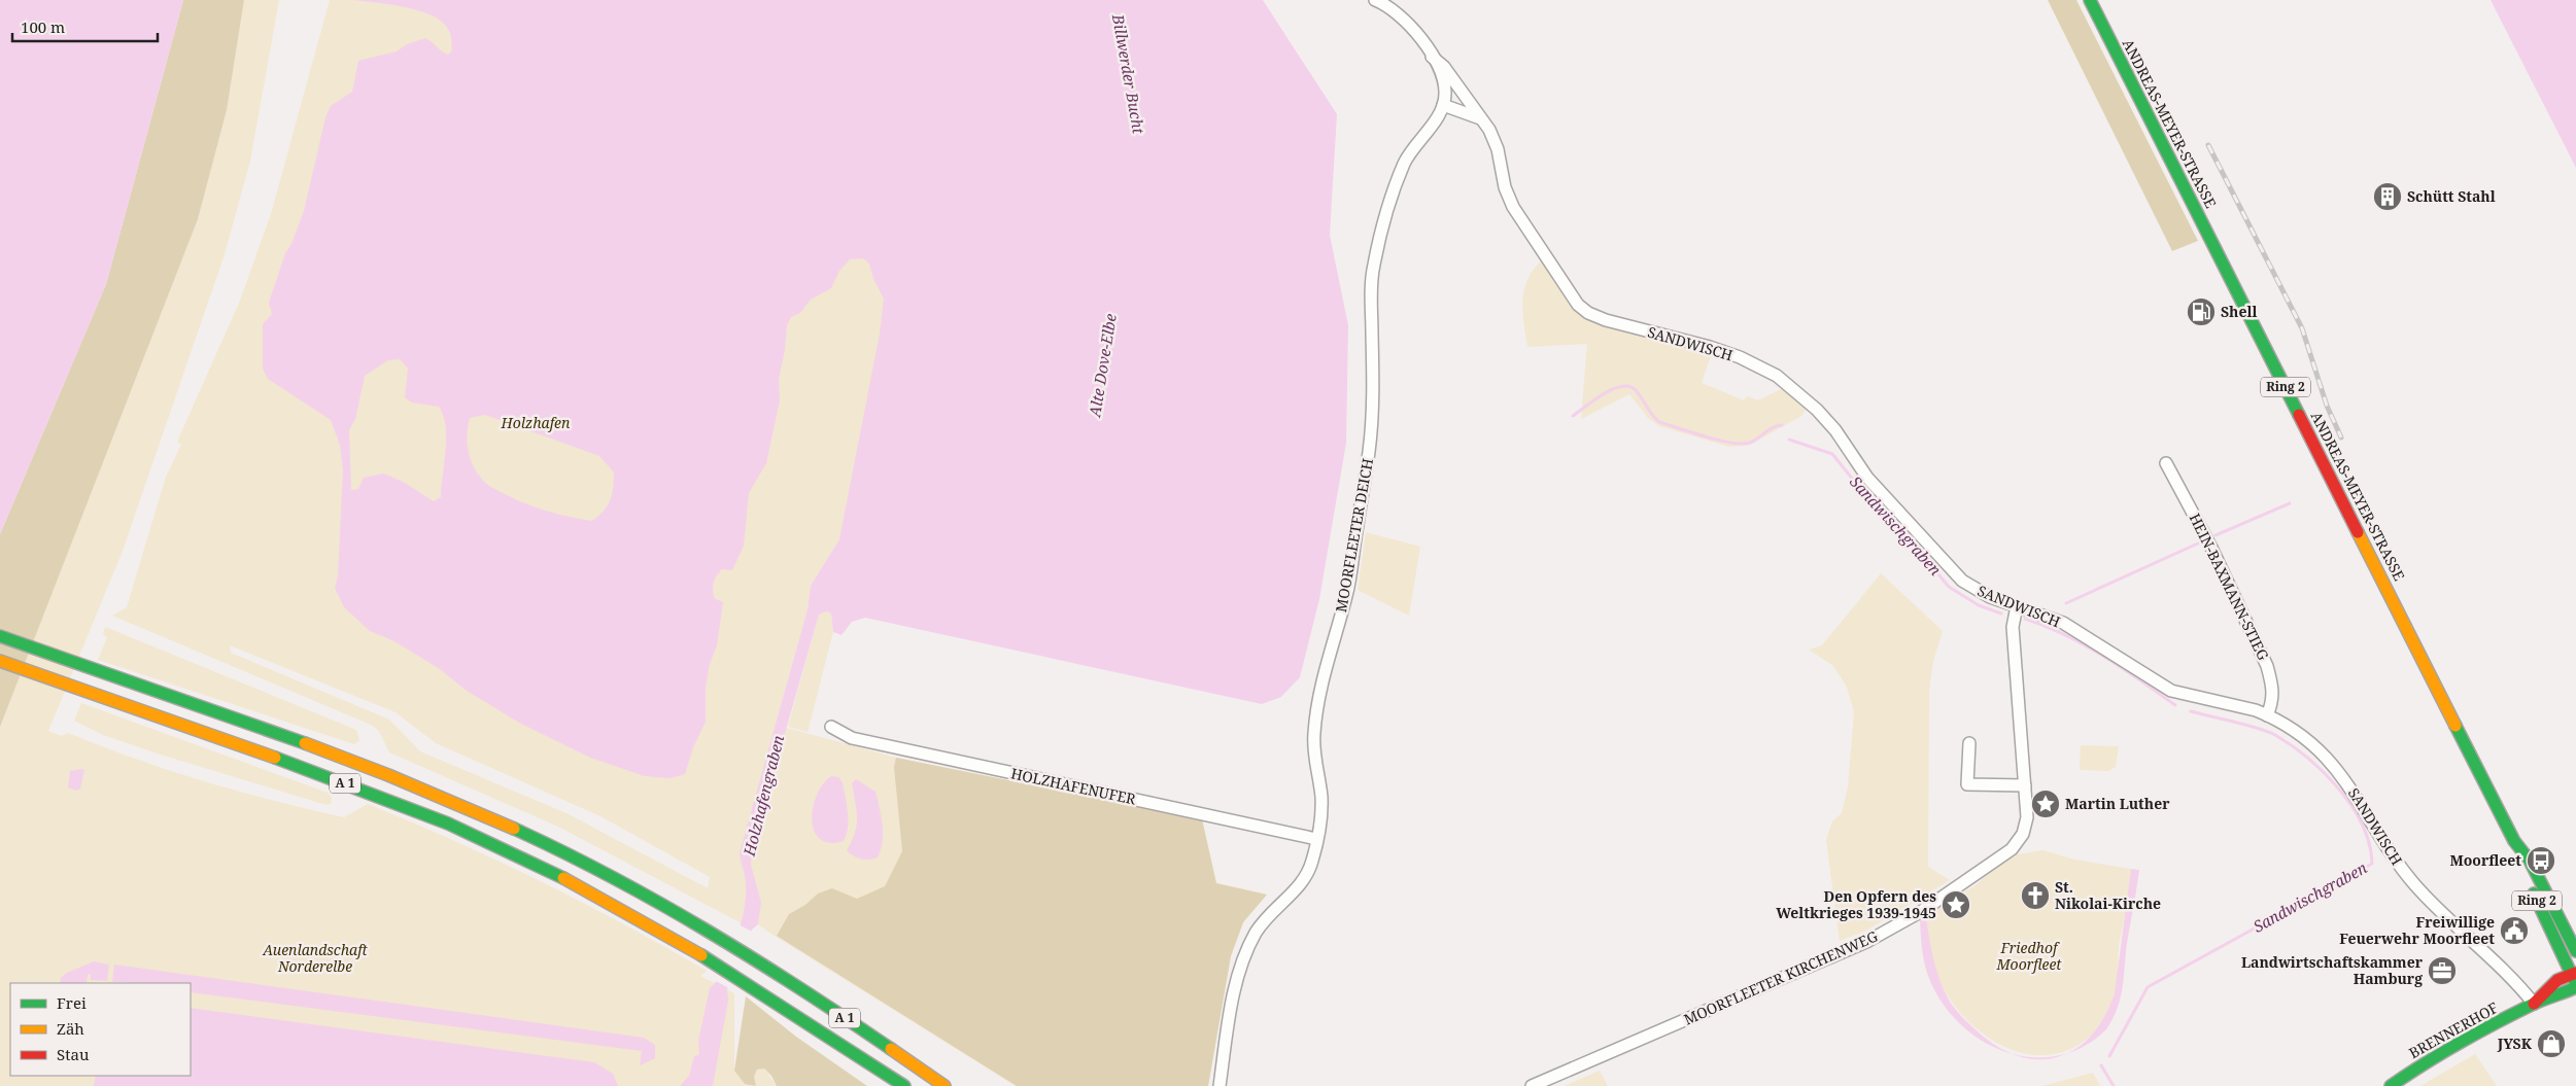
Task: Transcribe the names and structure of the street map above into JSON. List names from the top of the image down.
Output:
{
  "streets": {
    "main road": [
      "ANDREAS-MEYER-STRASSE",
      "Ring 2",
      "A 1",
      "BRENNERHOF"
    ],
    "street": [
      "SANDWISCH",
      "MOORFLEETER DEICH",
      "HEIN-BAXMANN-STIEG",
      "HOLZHAFENUFER",
      "MOORFLEETER KIRCHENWEG"
    ]
  },
  "crossings": [
    ["ANDREAS-MEYER-STRASSE", "BRENNERHOF"],
    ["SANDWISCH", "HEIN-BAXMANN-STIEG"],
    ["SANDWISCH", "MOORFLEETER KIRCHENWEG"],
    ["SANDWISCH", "BRENNERHOF"],
    ["MOORFLEETER DEICH", "HOLZHAFENUFER"]
  ],
  "water": [
    "Billwerder Bucht",
    "Alte Dove-Elbe",
    "Sandwischgraben",
    "Holzhafengraben"
  ],
  "parks": ["Holzhafen", "Friedhof Moorfleet", "Auenlandschaft Norderelbe"],
  "places": {
    "building": ["Schütt Stahl"],
    "fuel station": ["Shell"],
    "place": ["Martin Luther", "Den Opfern des Weltkrieges 1939-1945"],
    "bus stop": ["Moorfleet"],
    "church": ["St. Nikolai-Kirche"],
    "public building": ["Freiwillige Feuerwehr Moorfleet"],
    "office": ["Landwirtschaftskammer Hamburg"],
    "shop": ["JYSK"]
  },
  "legend": ["Frei", "Zäh", "Stau"],
  "scale_bar": "100 m"
}
